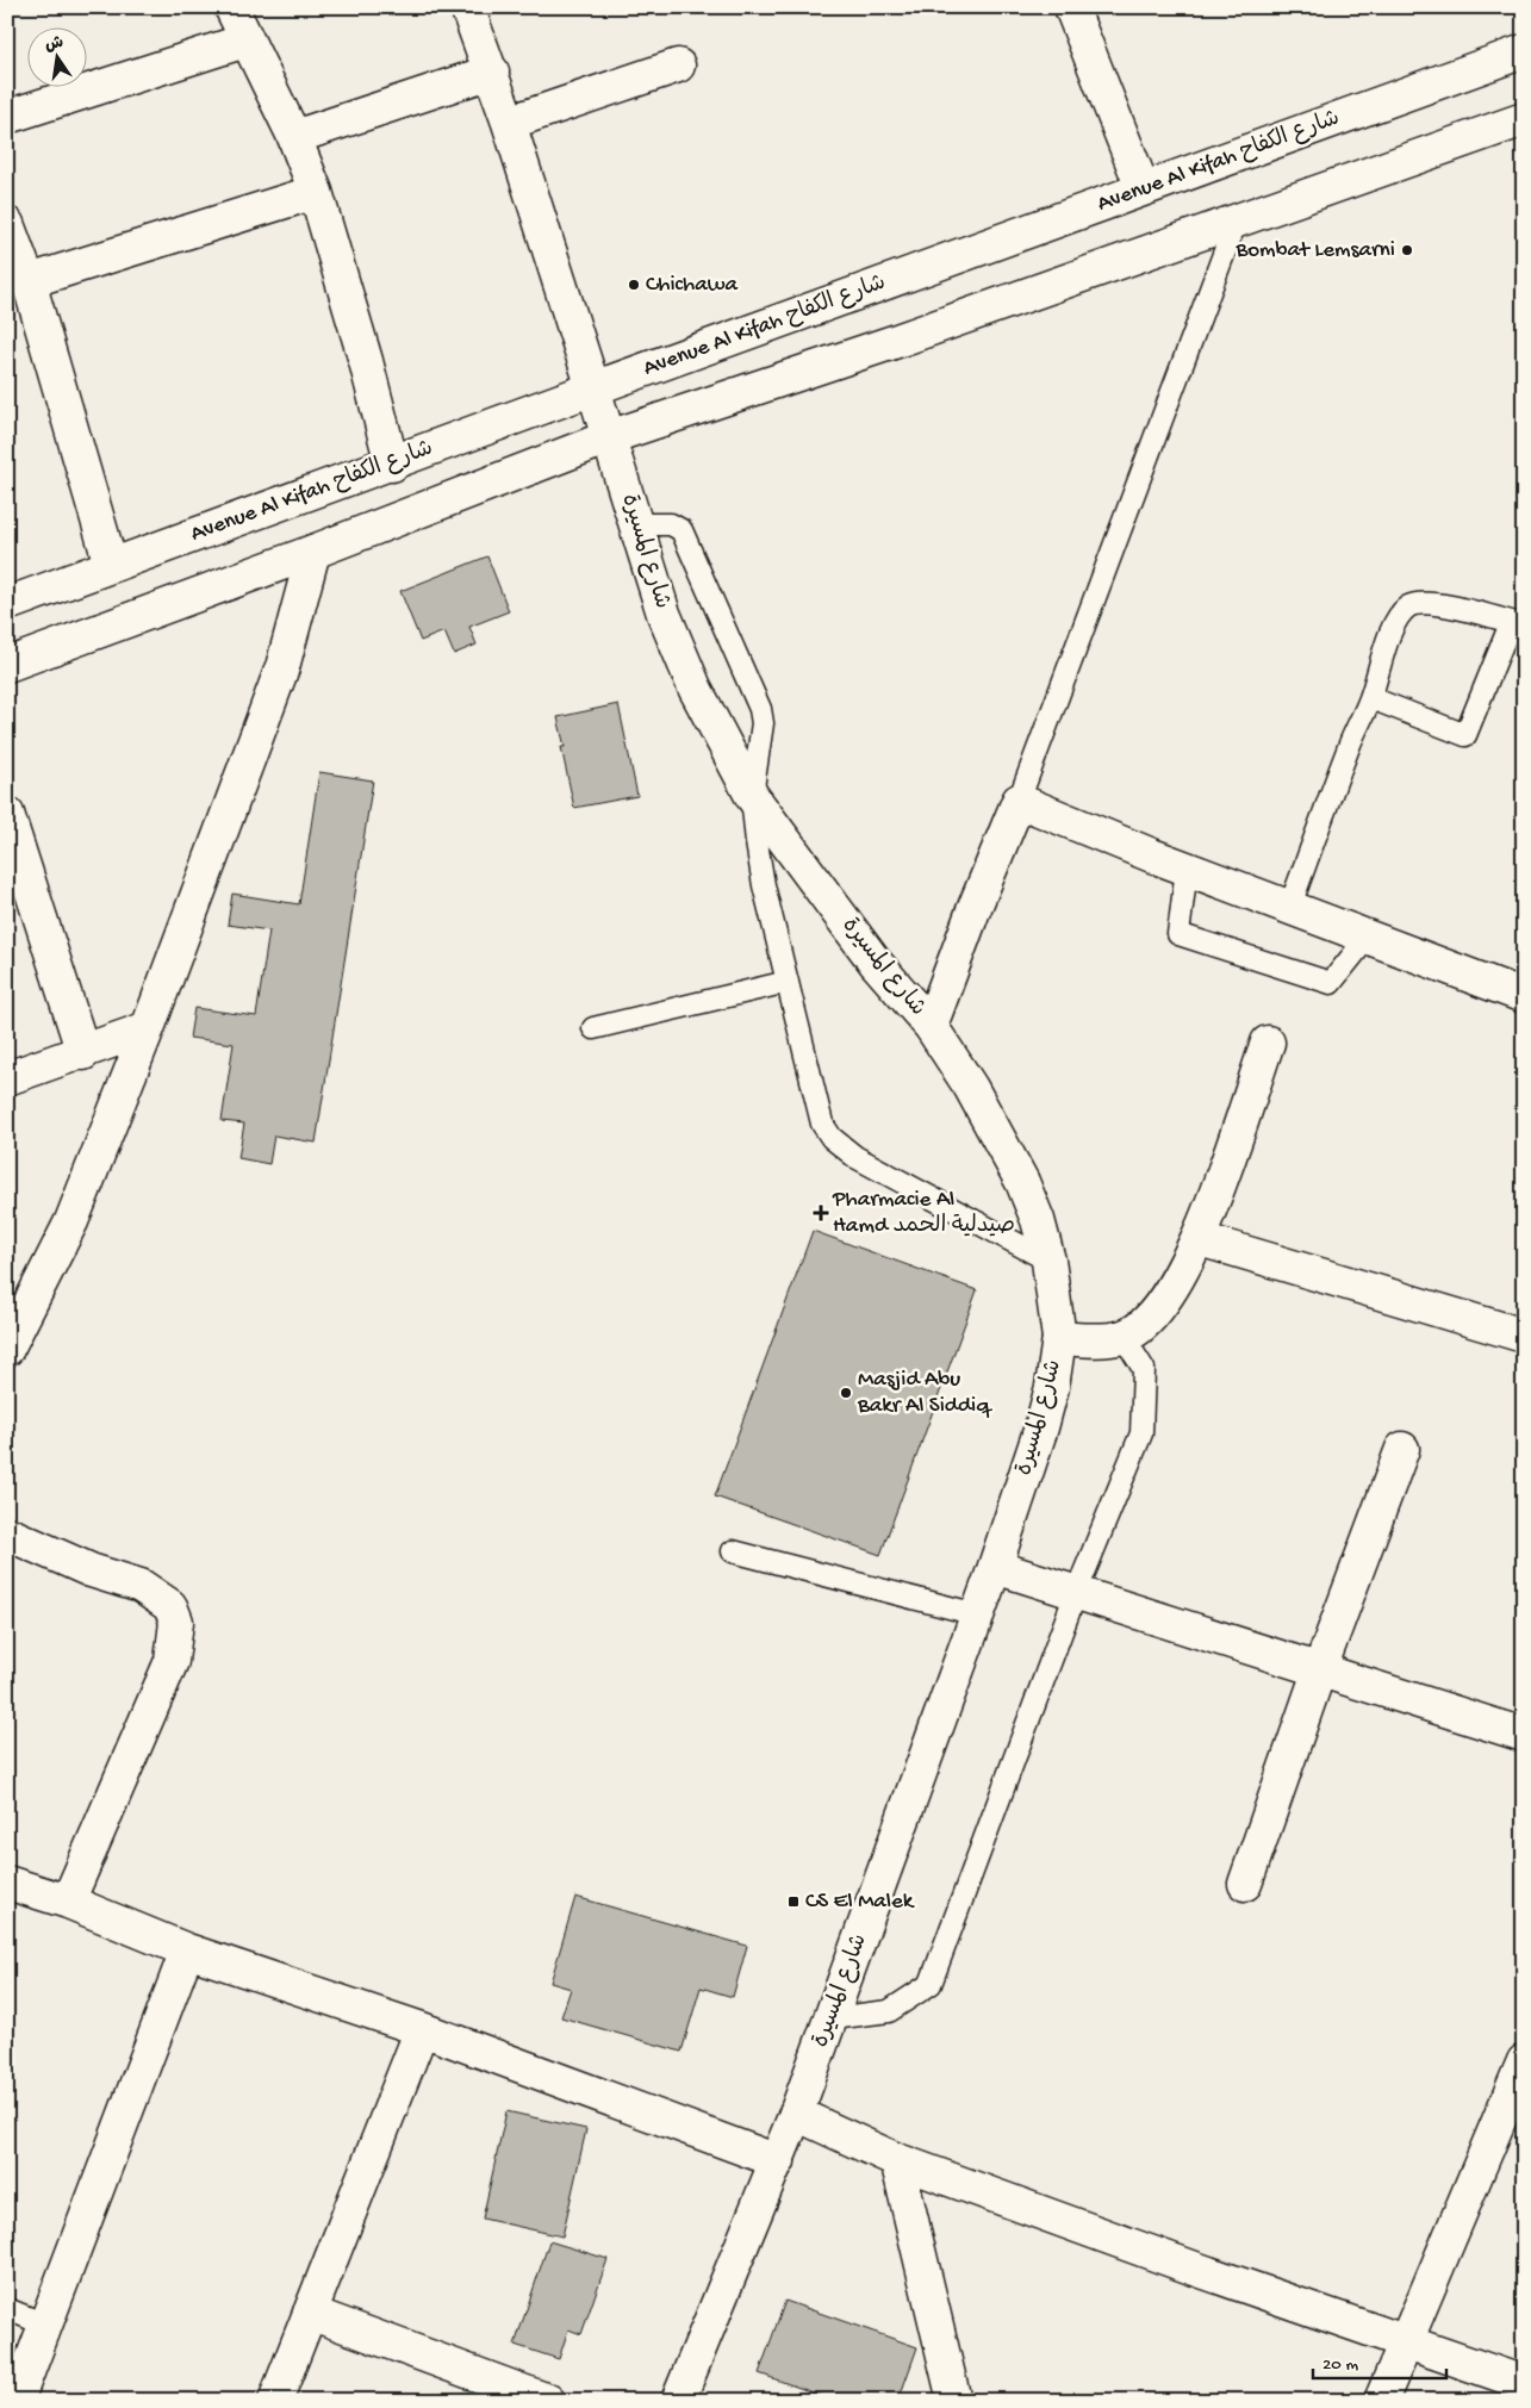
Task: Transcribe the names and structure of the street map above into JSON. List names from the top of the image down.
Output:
{
  "streets": {
    "street": ["Avenue Al Kifah شارع الكفاح", "شارع المسيرة"]
  },
  "crossings": [
    ["Avenue Al Kifah شارع الكفاح", "شارع المسيرة"]
  ],
  "places": {
    "other": ["Bombat Lemsarni", "Chichawa", "Masjid Abu Bakr Al Siddiq"],
    "health": ["Pharmacie Al Hamd صيدلية الحمد"],
    "transit": ["CS El Malek"]
  },
  "scale_bar": "20 m",
  "north": "top"
}
